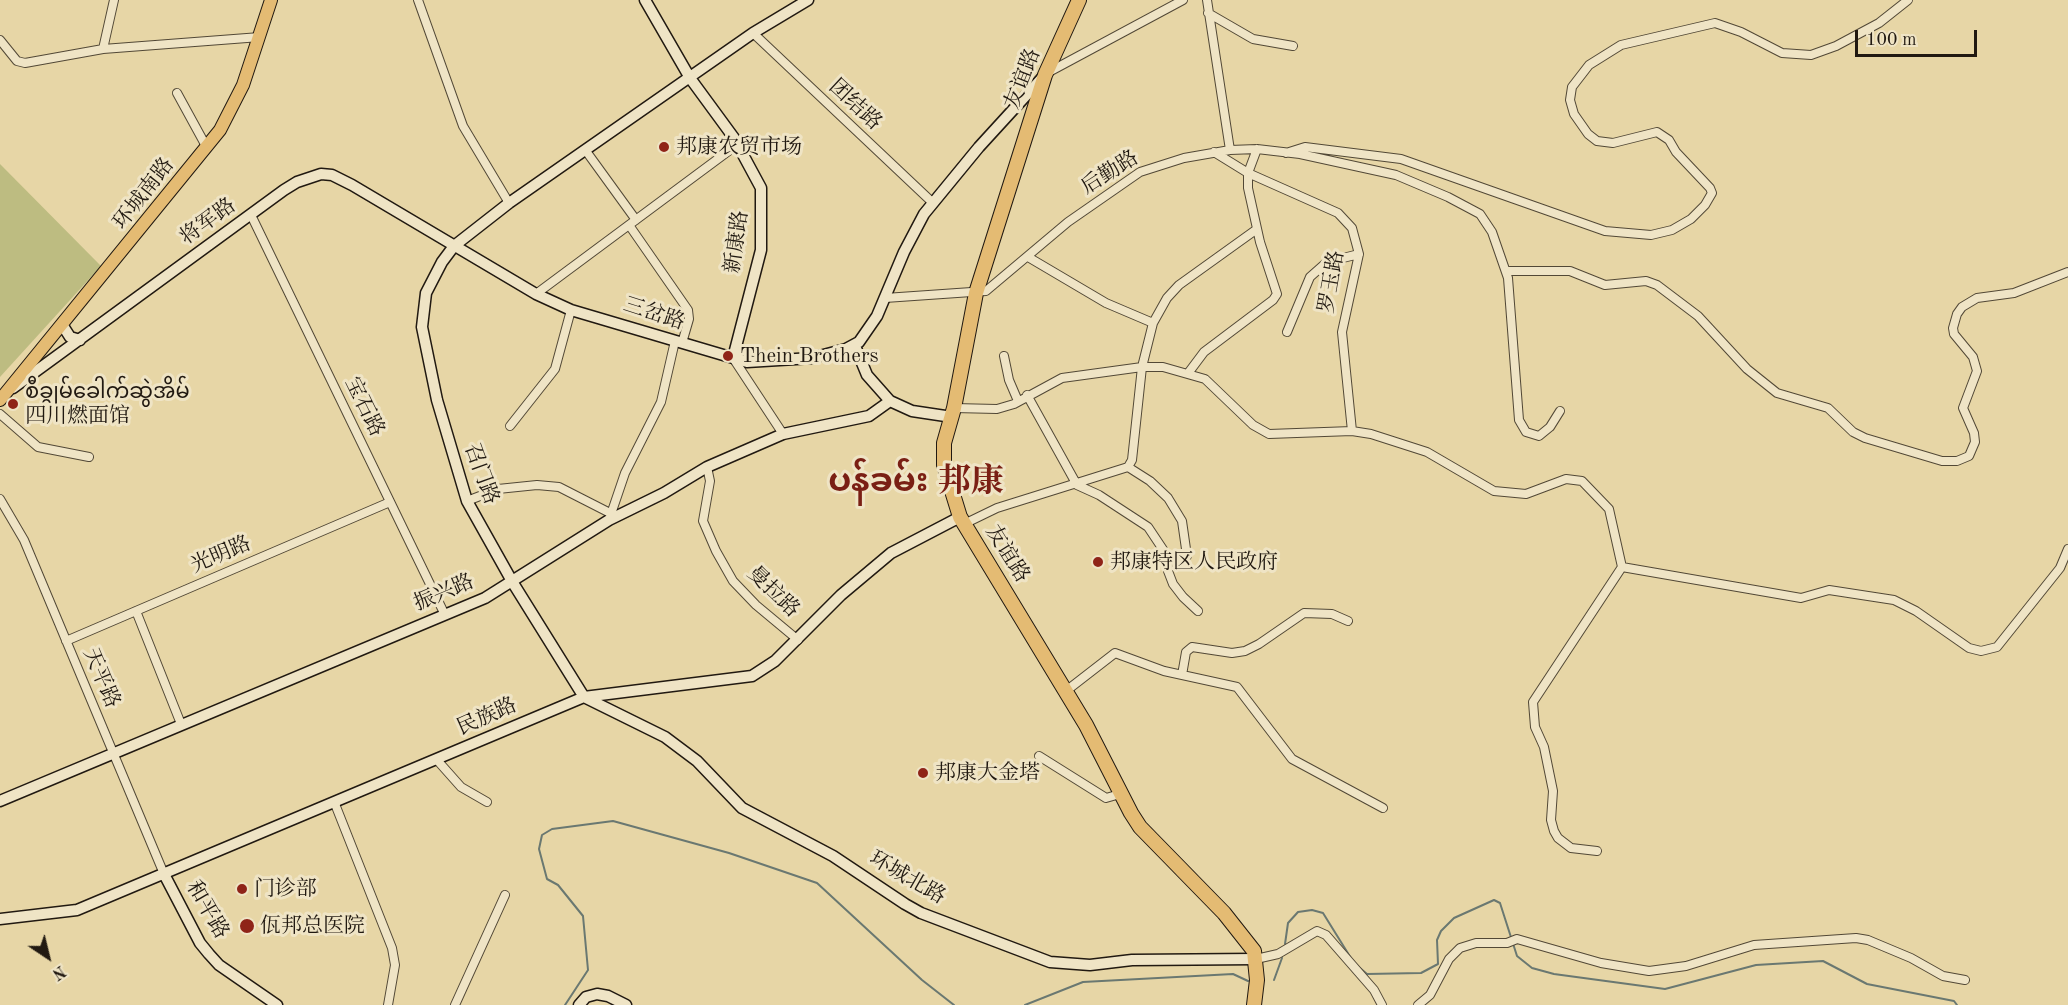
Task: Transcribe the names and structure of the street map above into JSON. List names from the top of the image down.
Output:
{
  "streets": {
    "highway": ["友谊路"],
    "main road": [
      "环城南路",
      "将军路",
      "新康路",
      "三岔路",
      "召门路",
      "振兴路",
      "民族路",
      "环城北路",
      "和平路"
    ],
    "street": [
      "团结路",
      "后勤路",
      "罗玉路",
      "宝石路",
      "光明路",
      "曼拉路",
      "天平路"
    ]
  },
  "crossings": [
    ["友谊路", "后勤路"],
    ["友谊路", "民族路"],
    ["友谊路", "环城北路"],
    ["后勤路", "罗玉路"],
    ["环城南路", "将军路"],
    ["将军路", "三岔路"],
    ["将军路", "宝石路"],
    ["将军路", "召门路"],
    ["新康路", "三岔路"],
    ["三岔路", "召门路"],
    ["宝石路", "光明路"],
    ["宝石路", "振兴路"],
    ["召门路", "振兴路"],
    ["召门路", "民族路"],
    ["召门路", "环城北路"],
    ["光明路", "天平路"],
    ["曼拉路", "振兴路"],
    ["曼拉路", "民族路"],
    ["振兴路", "天平路"],
    ["天平路", "民族路"],
    ["天平路", "和平路"],
    ["民族路", "环城北路"],
    ["民族路", "和平路"]
  ],
  "districts": ["ပန်ခမ်း 邦康"],
  "places": [
    "邦康农贸市场",
    "Thein Brothers",
    "စီချွမ်ခေါက်ဆွဲအိမ် 四川燃面馆",
    "邦康特区人民政府",
    "邦康大金塔",
    "门诊部",
    "佤邦总医院"
  ],
  "scale_bar": "100 m",
  "north": "bottom right"
}
